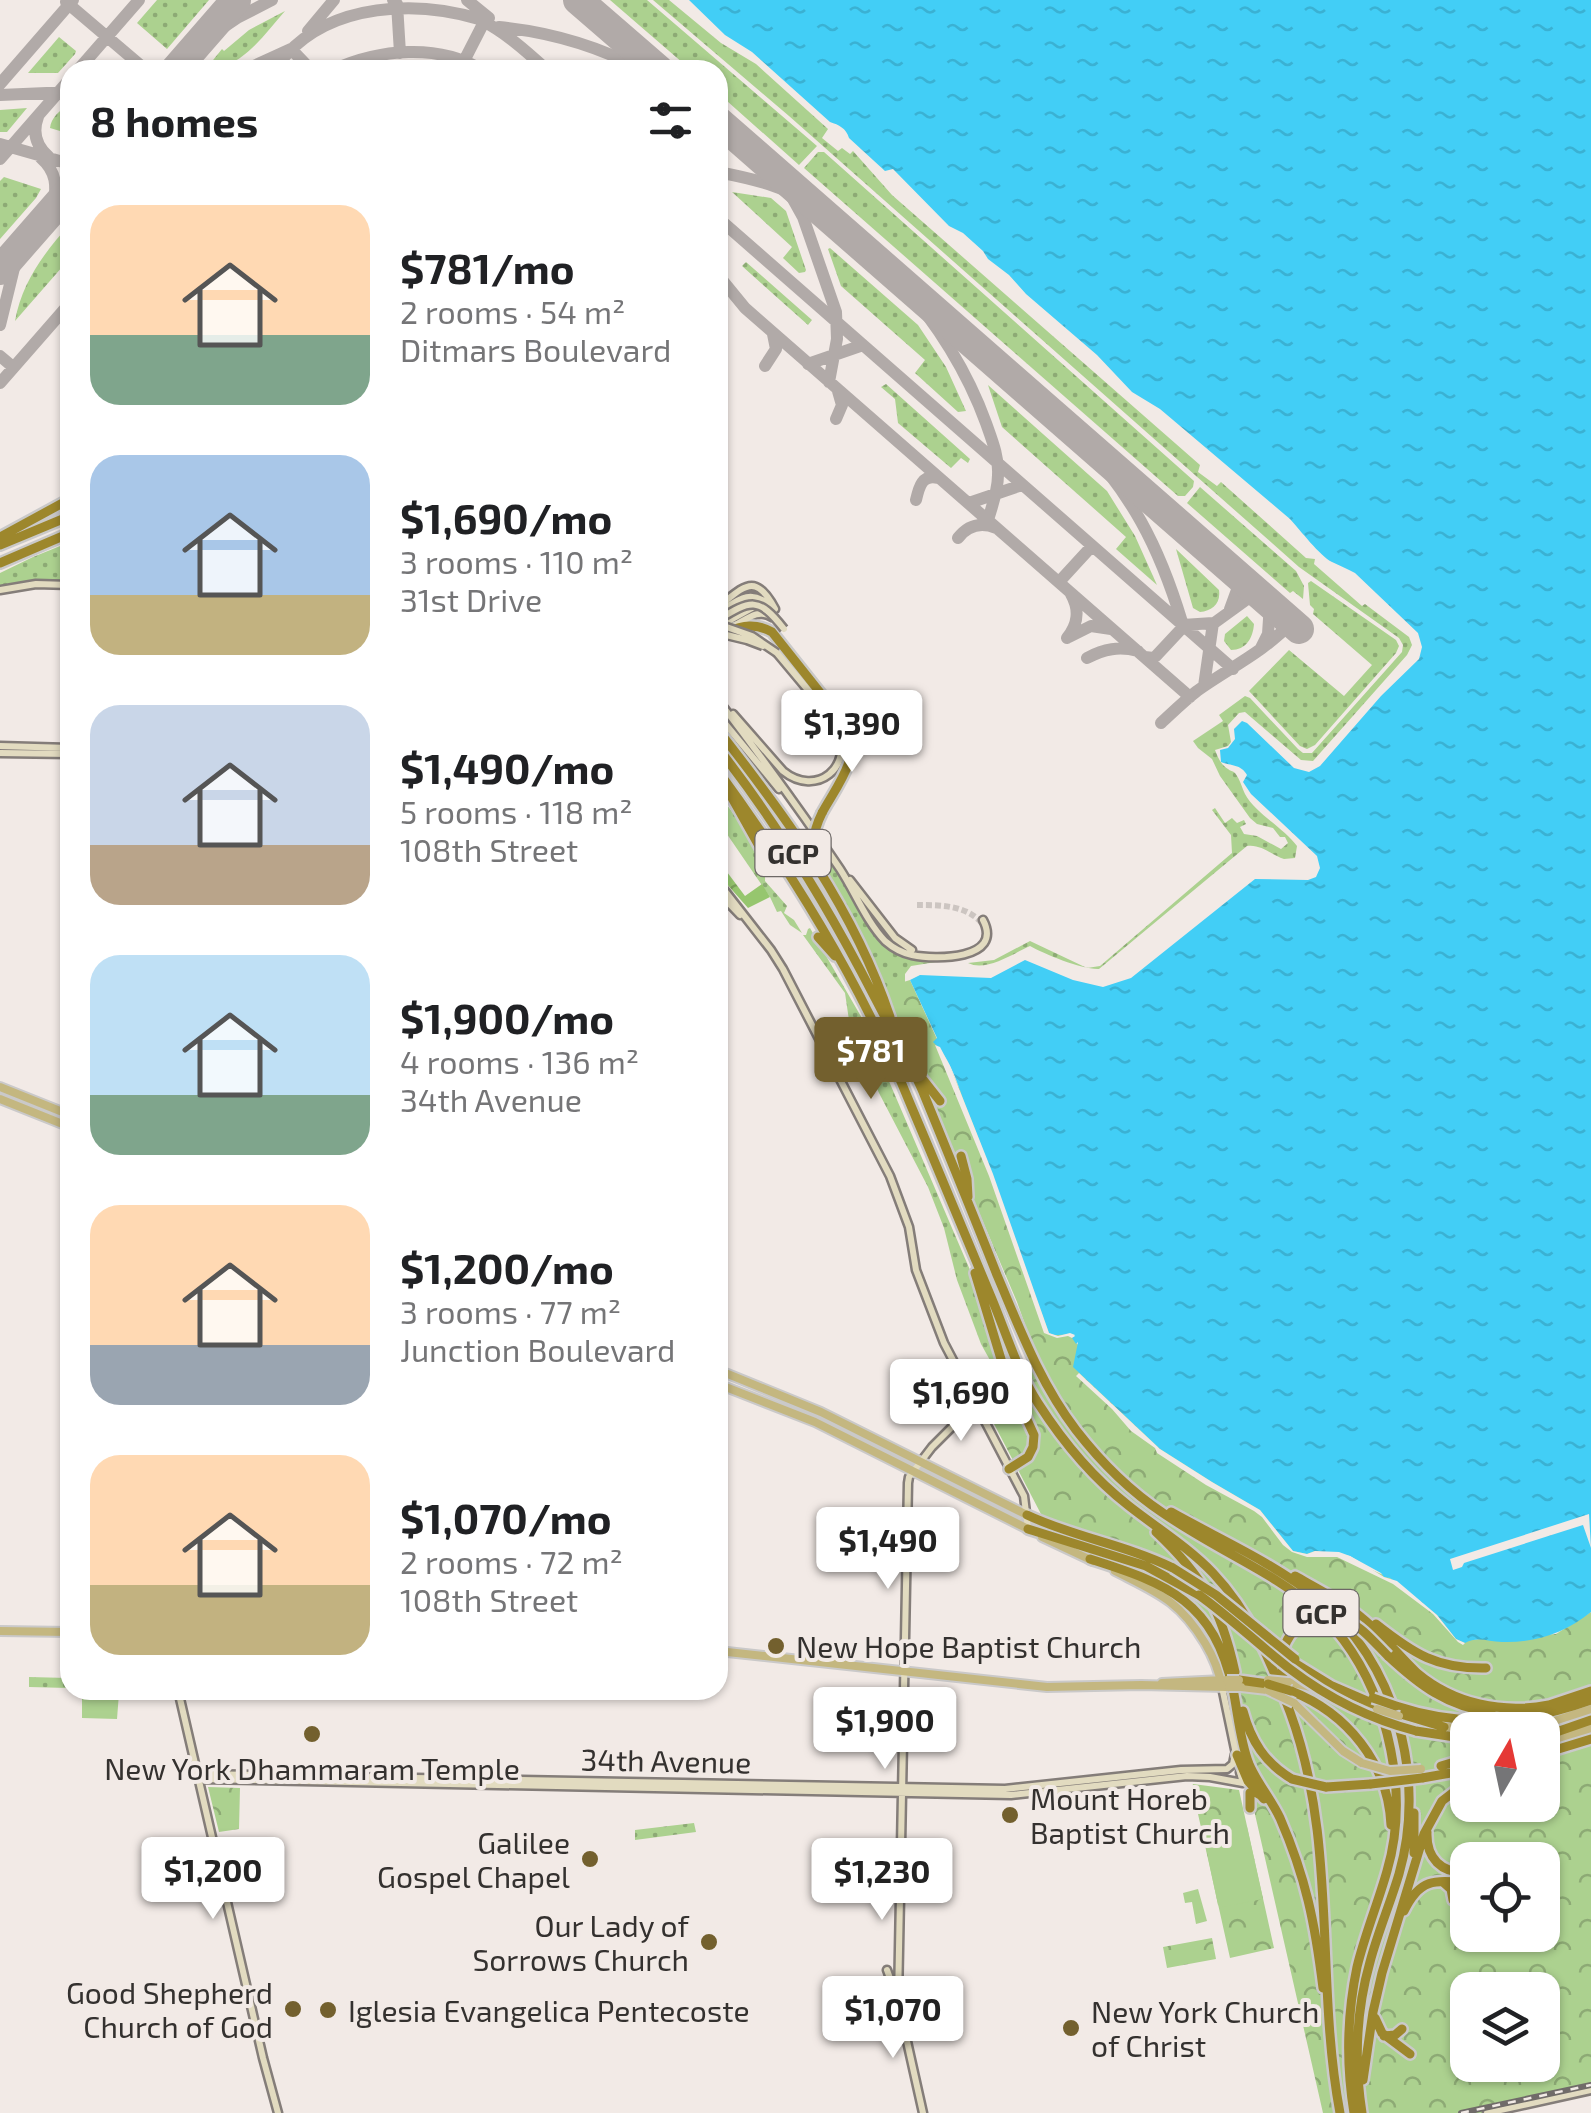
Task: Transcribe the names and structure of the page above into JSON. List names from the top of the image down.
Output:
{
  "streets": {
    "highway": ["GCP"],
    "street": ["34th Avenue"]
  },
  "places": [
    "New Hope Baptist Church",
    "New York Dhammaram Temple",
    "Mount Horeb Baptist Church",
    "Galilee Gospel Chapel",
    "Our Lady of Sorrows Church",
    "Good Shepherd Church of God",
    "Iglesia Evangelica Pentecoste",
    "New York Church of Christ"
  ],
  "north": "top",
  "page": {
    "heading": "8 homes",
    "list": [
      {
        "name": "$781/mo",
        "note": "2 rooms · 54 m² · Ditmars Boulevard"
      },
      {
        "name": "$1,690/mo",
        "note": "3 rooms · 110 m² · 31st Drive"
      },
      {
        "name": "$1,490/mo",
        "note": "5 rooms · 118 m² · 108th Street"
      },
      {
        "name": "$1,900/mo",
        "note": "4 rooms · 136 m² · 34th Avenue"
      },
      {
        "name": "$1,200/mo",
        "note": "3 rooms · 77 m² · Junction Boulevard"
      },
      {
        "name": "$1,070/mo",
        "note": "2 rooms · 72 m² · 108th Street"
      }
    ],
    "price": [
      "$1,390",
      "$781",
      "$1,690",
      "$1,490",
      "$1,900",
      "$1,200",
      "$1,230",
      "$1,070"
    ]
  }
}
